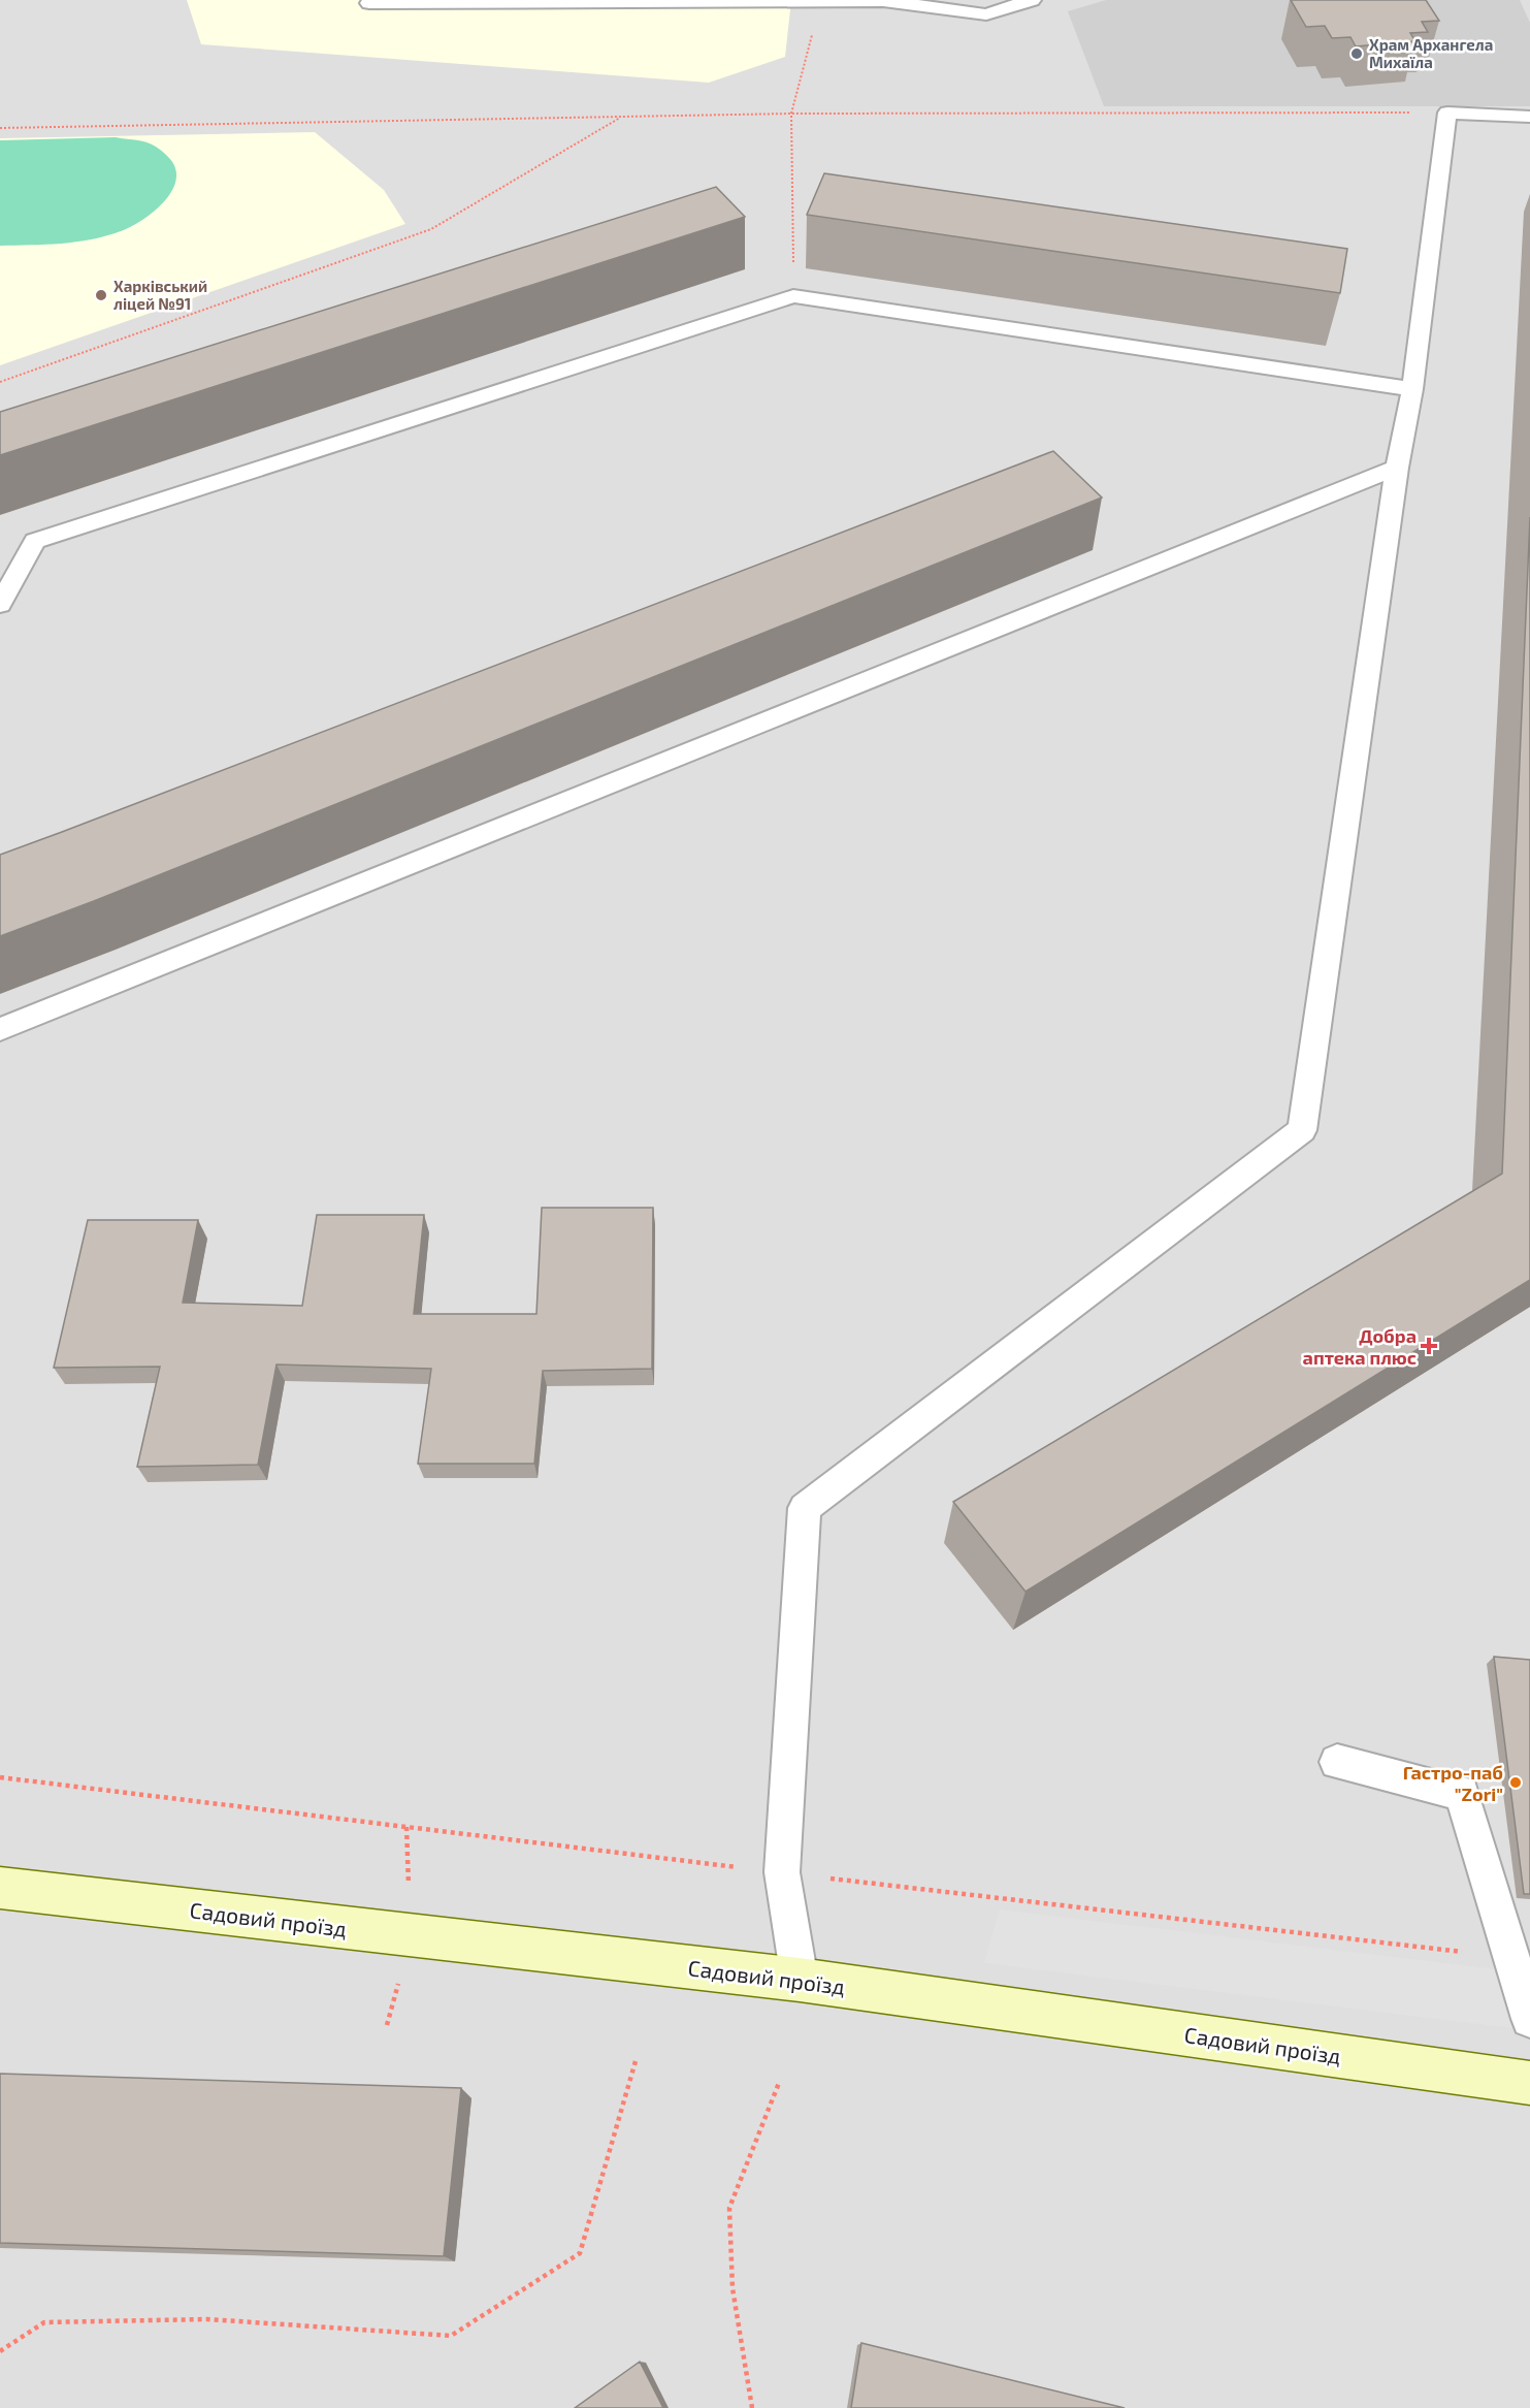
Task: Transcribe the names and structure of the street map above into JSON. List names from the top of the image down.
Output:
{
  "streets": {
    "street": ["Садовий проїзд"]
  },
  "places": {
    "other": ["Храм Архангела Михаїла", "Харківський ліцей №91", "Гастро-паб \"Zori\""],
    "health": ["Добра аптека плюс"]
  }
}
